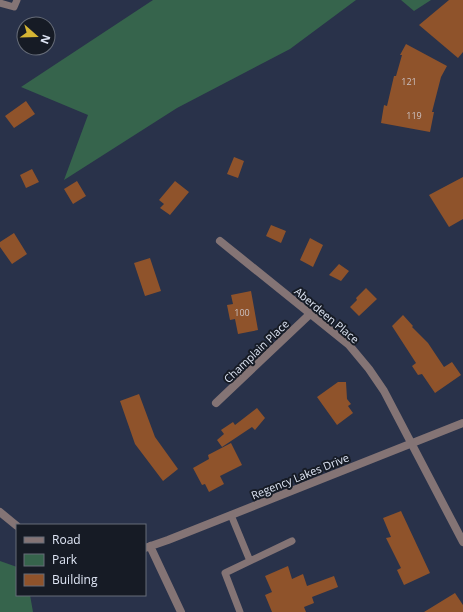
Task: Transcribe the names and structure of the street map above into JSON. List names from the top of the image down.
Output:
{
  "streets": {
    "street": ["Aberdeen Place", "Champlain Place", "Regency Lakes Drive"]
  },
  "crossings": [
    ["Aberdeen Place", "Champlain Place"],
    ["Aberdeen Place", "Regency Lakes Drive"]
  ],
  "house_numbers": ["121", "119", "100"],
  "legend": ["Road", "Park", "Building"],
  "north": "right"
}
